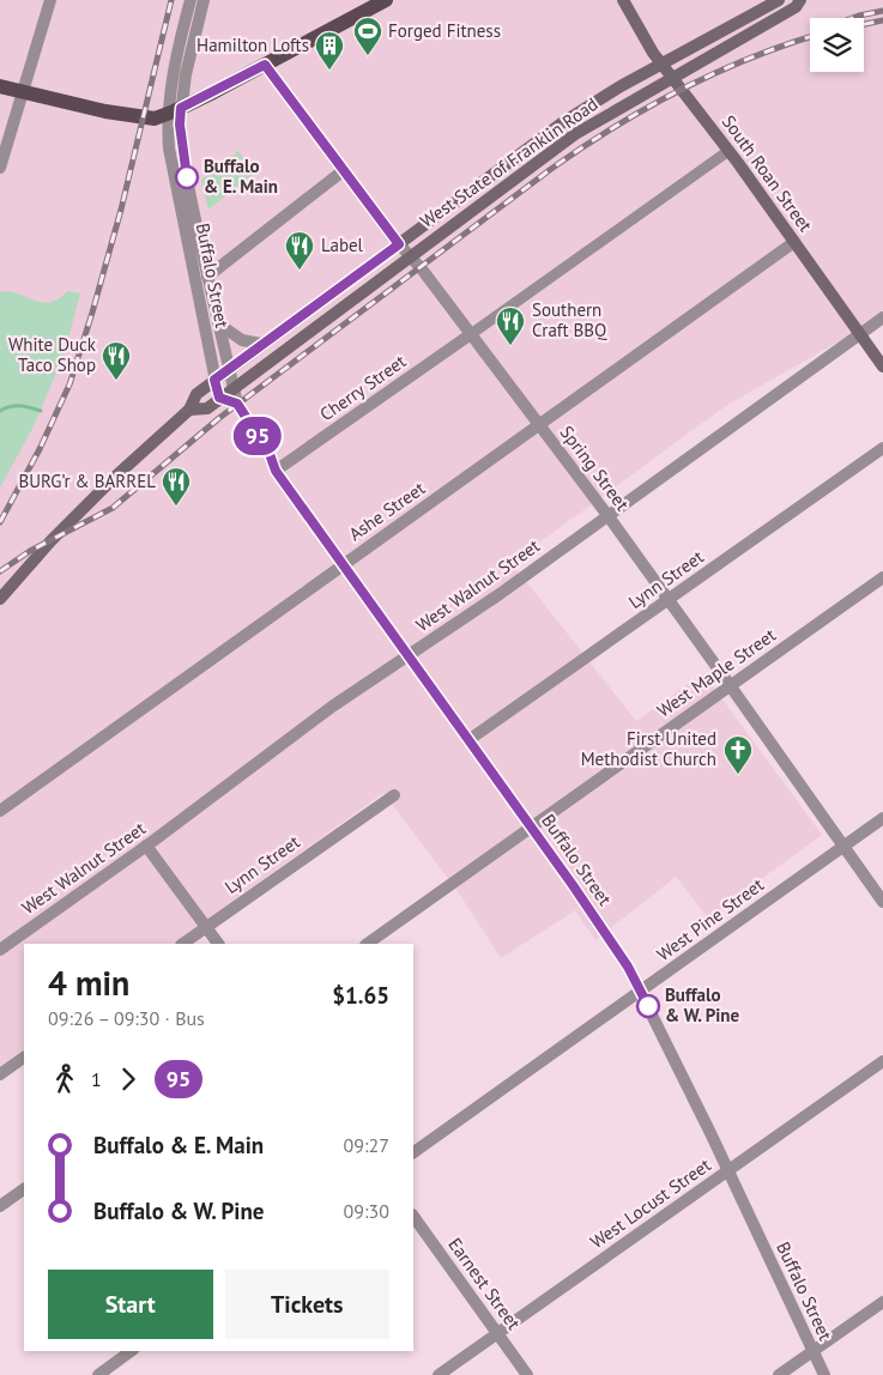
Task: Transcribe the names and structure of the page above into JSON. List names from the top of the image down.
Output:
{
  "streets": {
    "main road": ["West State of Franklin Road", "South Roan Street"],
    "street": [
      "Buffalo Street",
      "Cherry Street",
      "Spring Street",
      "Ashe Street",
      "Lynn Street",
      "West Walnut Street",
      "West Maple Street",
      "West Pine Street",
      "West Locust Street",
      "Earnest Street"
    ]
  },
  "crossings": [
    ["West State of Franklin Road", "South Roan Street"],
    ["West State of Franklin Road", "Buffalo Street"],
    ["West State of Franklin Road", "Spring Street"],
    ["South Roan Street", "Ashe Street"],
    ["South Roan Street", "West Walnut Street"],
    ["Buffalo Street", "Cherry Street"],
    ["Buffalo Street", "Ashe Street"],
    ["Buffalo Street", "Lynn Street"],
    ["Buffalo Street", "West Walnut Street"],
    ["Buffalo Street", "West Maple Street"],
    ["Buffalo Street", "West Pine Street"],
    ["Buffalo Street", "West Locust Street"],
    ["Cherry Street", "Spring Street"],
    ["Spring Street", "Ashe Street"],
    ["Spring Street", "Lynn Street"],
    ["Spring Street", "West Walnut Street"],
    ["Spring Street", "West Maple Street"],
    ["Spring Street", "West Pine Street"],
    ["West Locust Street", "Earnest Street"]
  ],
  "places": {
    "sports": ["Forged Fitness"],
    "building": ["Hamilton Lofts"],
    "other": ["Buffalo & E. Main", "Buffalo & W. Pine"],
    "restaurant": [
      "Label",
      "Southern Craft BBQ",
      "White Duck Taco Shop",
      "BURG’r & BARREL"
    ],
    "church": ["First United Methodist Church"]
  },
  "lines": ["bus line 95"],
  "page": {
    "on_map": "95",
    "heading": ["4 min", "09:26 – 09:30 · Bus", "$1.65"],
    "legs": ["1", "95"],
    "list": [
      {
        "name": "Buffalo & E. Main",
        "value": "09:27"
      },
      {
        "name": "Buffalo & W. Pine",
        "value": "09:30"
      }
    ],
    "buttons": ["Start", "Tickets"]
  }
}
